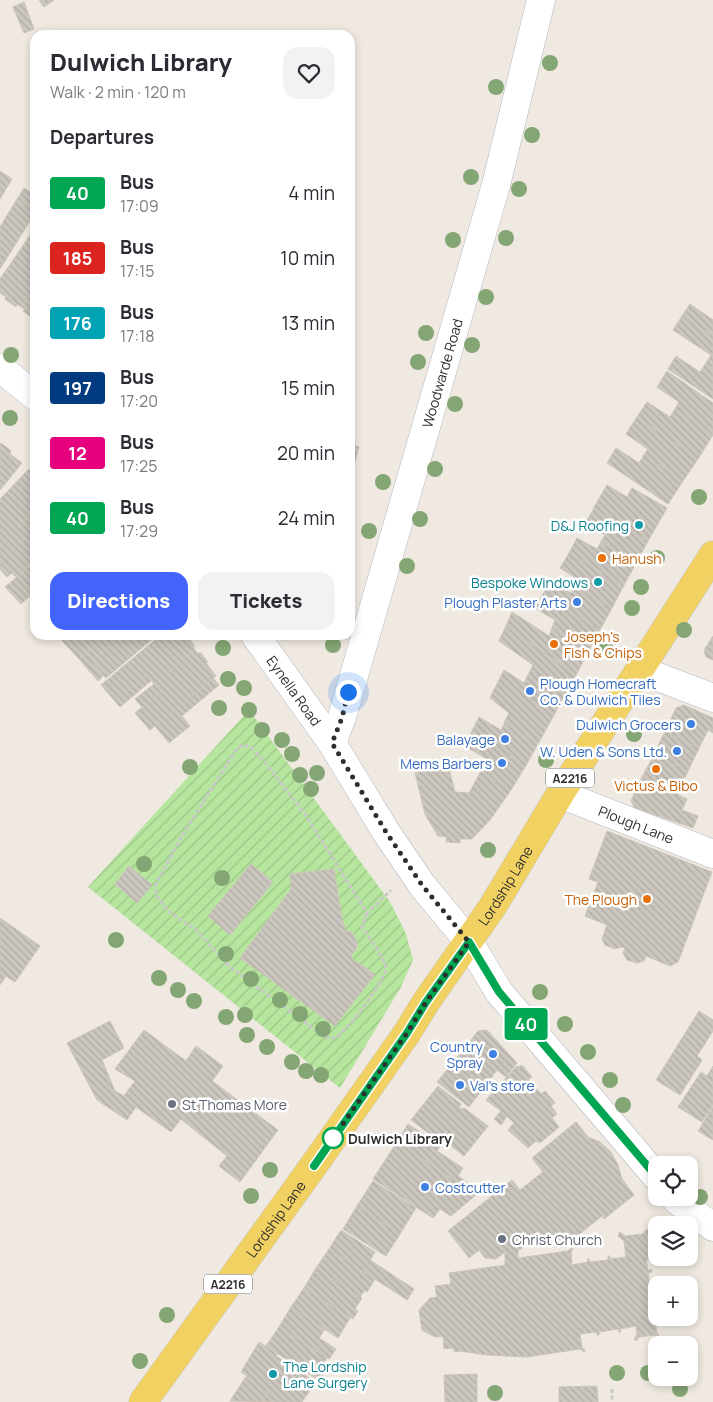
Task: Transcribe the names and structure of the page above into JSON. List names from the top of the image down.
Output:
{
  "streets": {
    "main road": ["A2216", "Lordship Lane"],
    "street": ["Woodwarde Road", "Eynella Road", "Plough Lane"]
  },
  "crossings": [
    ["Woodwarde Road", "Eynella Road"],
    ["Eynella Road", "Lordship Lane"],
    ["Plough Lane", "Lordship Lane"]
  ],
  "places": [
    "D&J Roofing",
    "Hanush",
    "Bespoke Windows",
    "Plough Plaster Arts",
    "Joseph's Fish & Chips",
    "Plough Homecraft Co. & Dulwich Tiles",
    "Dulwich Grocers",
    "Balayage",
    "W. Uden & Sons Ltd.",
    "Mems Barbers",
    "Victus & Bibo",
    "The Plough",
    "Country Spray",
    "Val's store",
    "St Thomas More",
    "Dulwich Library",
    "Costcutter",
    "Christ Church",
    "The Lordship Lane Surgery"
  ],
  "lines": ["bus line 40"],
  "page": {
    "on_map": "40",
    "heading": [
      ["Dulwich Library", "Walk · 2 min · 120 m"],
      "Departures"
    ],
    "list": [
      {
        "mark": "40",
        "name": "Bus",
        "note": "17:09",
        "value": "4 min"
      },
      {
        "mark": "185",
        "name": "Bus",
        "note": "17:15",
        "value": "10 min"
      },
      {
        "mark": "176",
        "name": "Bus",
        "note": "17:18",
        "value": "13 min"
      },
      {
        "mark": "197",
        "name": "Bus",
        "note": "17:20",
        "value": "15 min"
      },
      {
        "mark": "12",
        "name": "Bus",
        "note": "17:25",
        "value": "20 min"
      },
      {
        "mark": "40",
        "name": "Bus",
        "note": "17:29",
        "value": "24 min"
      }
    ],
    "buttons": ["Directions", "Tickets"],
    "map_buttons": ["+", "−"]
  }
}
